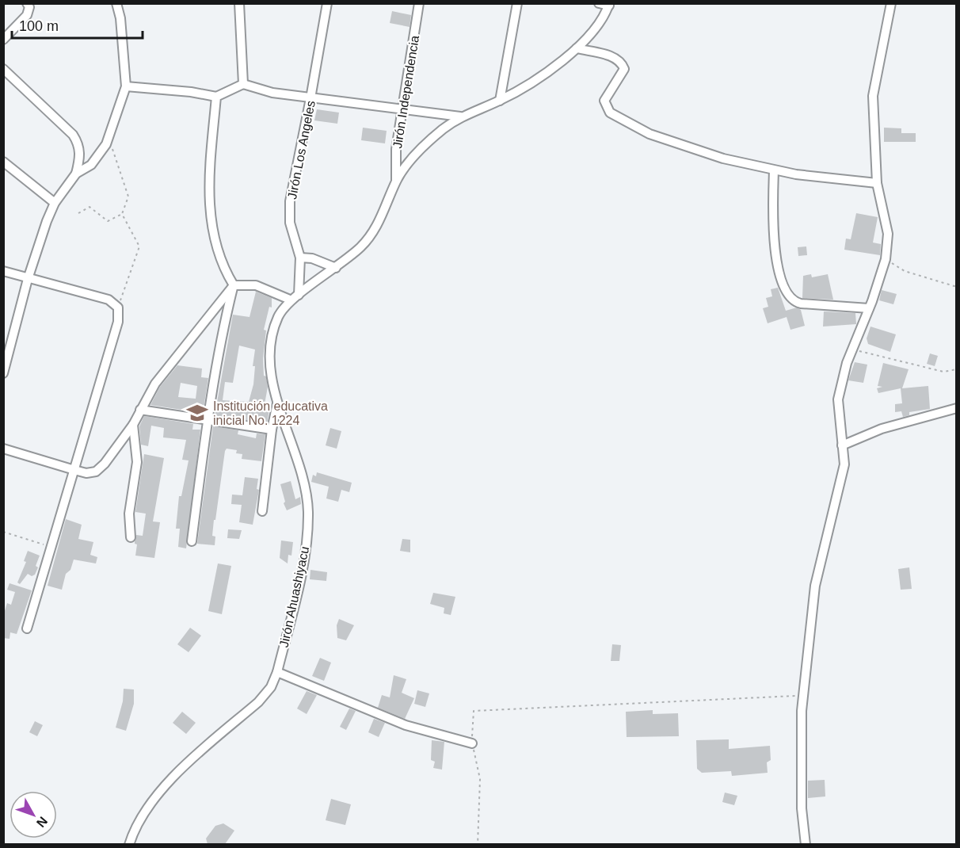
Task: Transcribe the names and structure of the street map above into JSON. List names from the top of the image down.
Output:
{
  "streets": {
    "street": ["Jirón Independencia", "Jirón Los Angeles", "Jirón Ahuashiyacu"]
  },
  "places": {
    "school or university": ["Institución educativa inicial No. 1224"]
  },
  "scale_bar": "100 m",
  "north": "bottom right"
}
